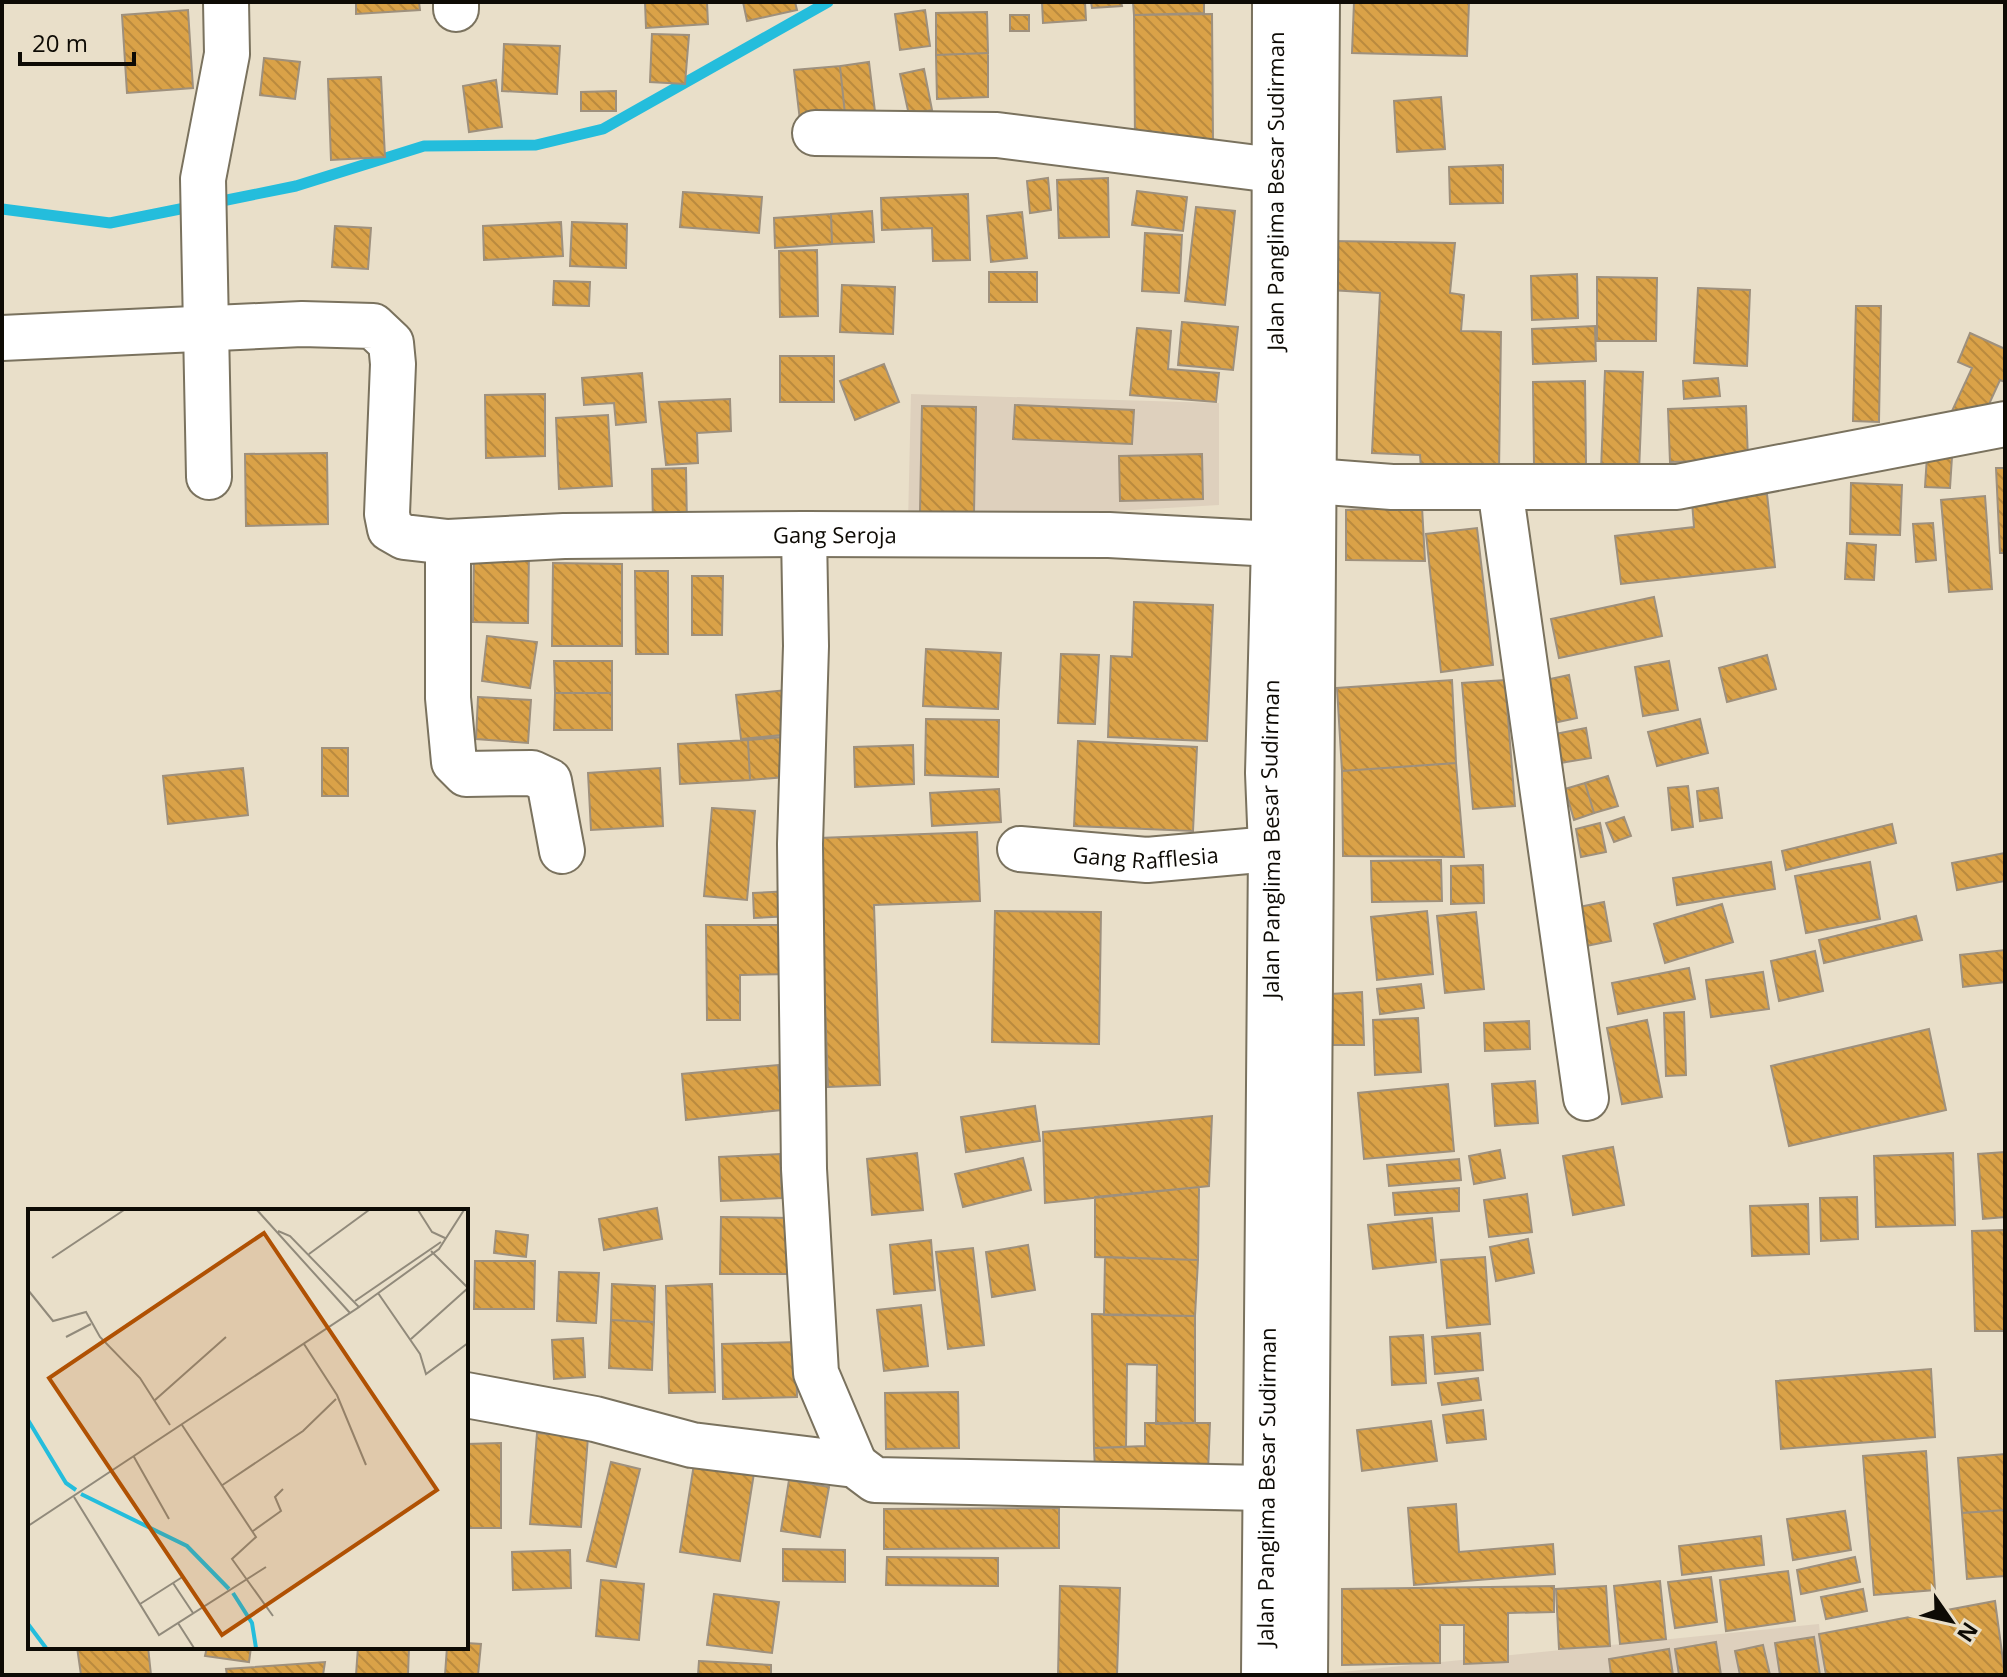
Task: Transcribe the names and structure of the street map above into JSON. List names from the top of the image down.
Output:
{
  "streets": {
    "main road": ["Jalan Panglima Besar Sudirman", "Gang Seroja", "Gang Rafflesia"]
  },
  "crossings": [
    ["Jalan Panglima Besar Sudirman", "Gang Seroja"],
    ["Jalan Panglima Besar Sudirman", "Gang Rafflesia"]
  ],
  "scale_bar": "20 m",
  "north": "bottom right"
}
